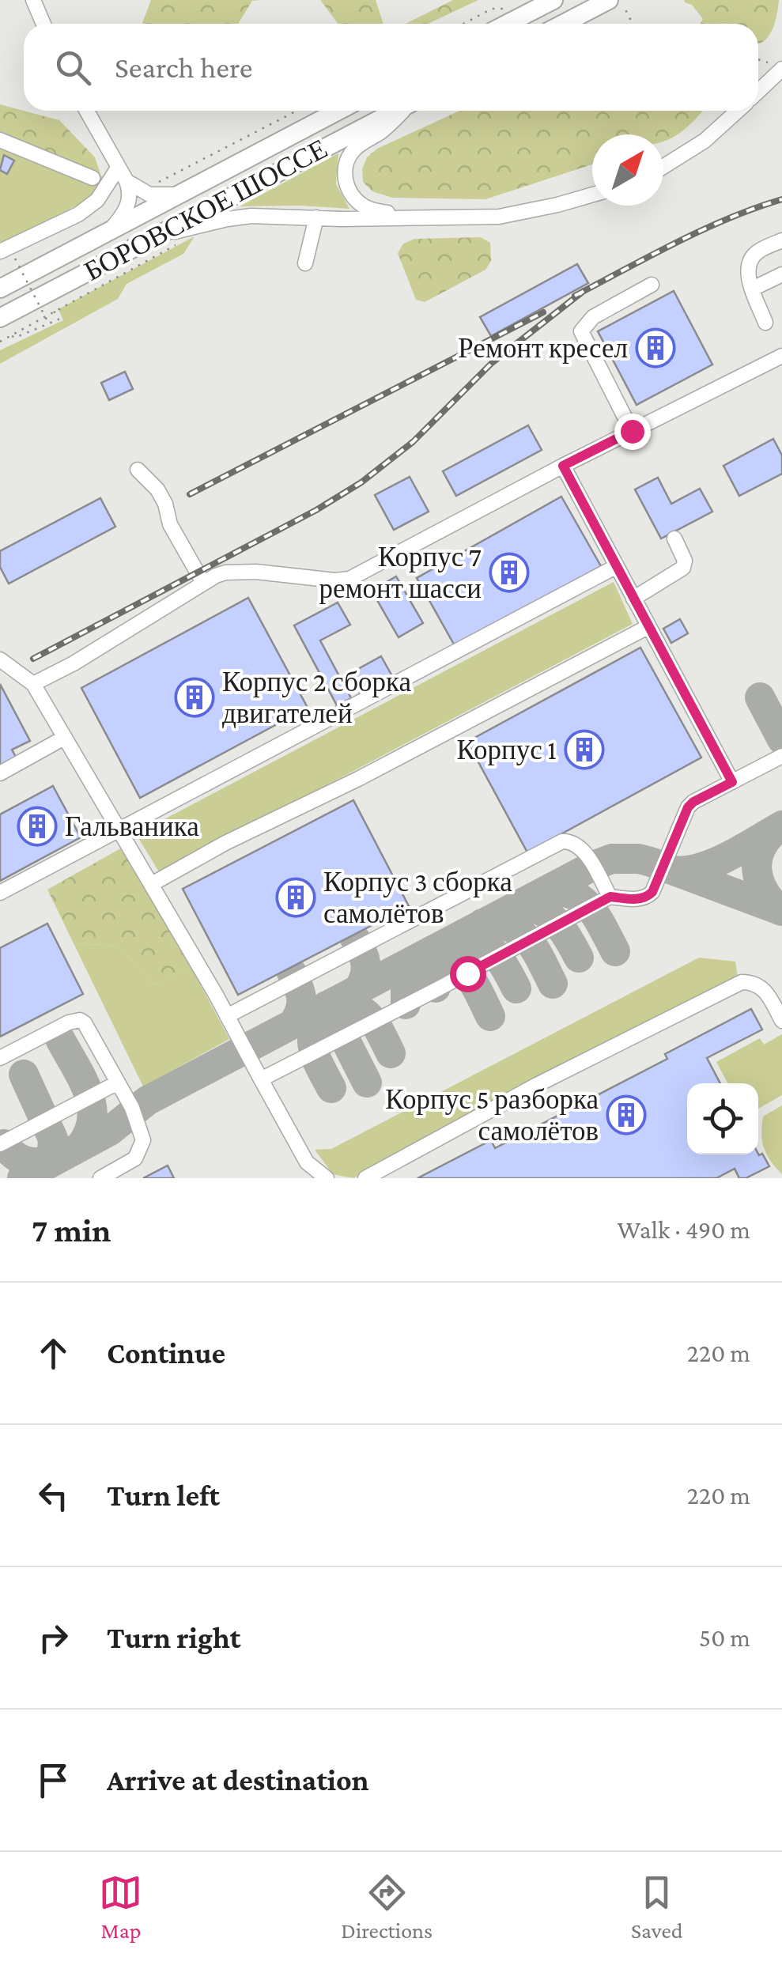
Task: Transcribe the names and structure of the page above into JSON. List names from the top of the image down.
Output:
{
  "streets": {
    "main road": ["БОРОВСКОЕ ШОССЕ"]
  },
  "places": {
    "building": [
      "Ремонт кресел",
      "Корпус 7 ремонт шасси",
      "Корпус 2 сборка двигателей",
      "Корпус 1",
      "Гальваника",
      "Корпус 3 сборка самолётов",
      "Корпус 5 разборка самолётов"
    ]
  },
  "north": "top right",
  "page": {
    "search": "Search here",
    "heading": ["7 min", "Walk · 490 m"],
    "list": [
      ["Continue", "220 m"],
      ["Turn left", "220 m"],
      ["Turn right", "50 m"],
      "Arrive at destination"
    ],
    "nav": ["Map", "Directions", "Saved"]
  }
}
